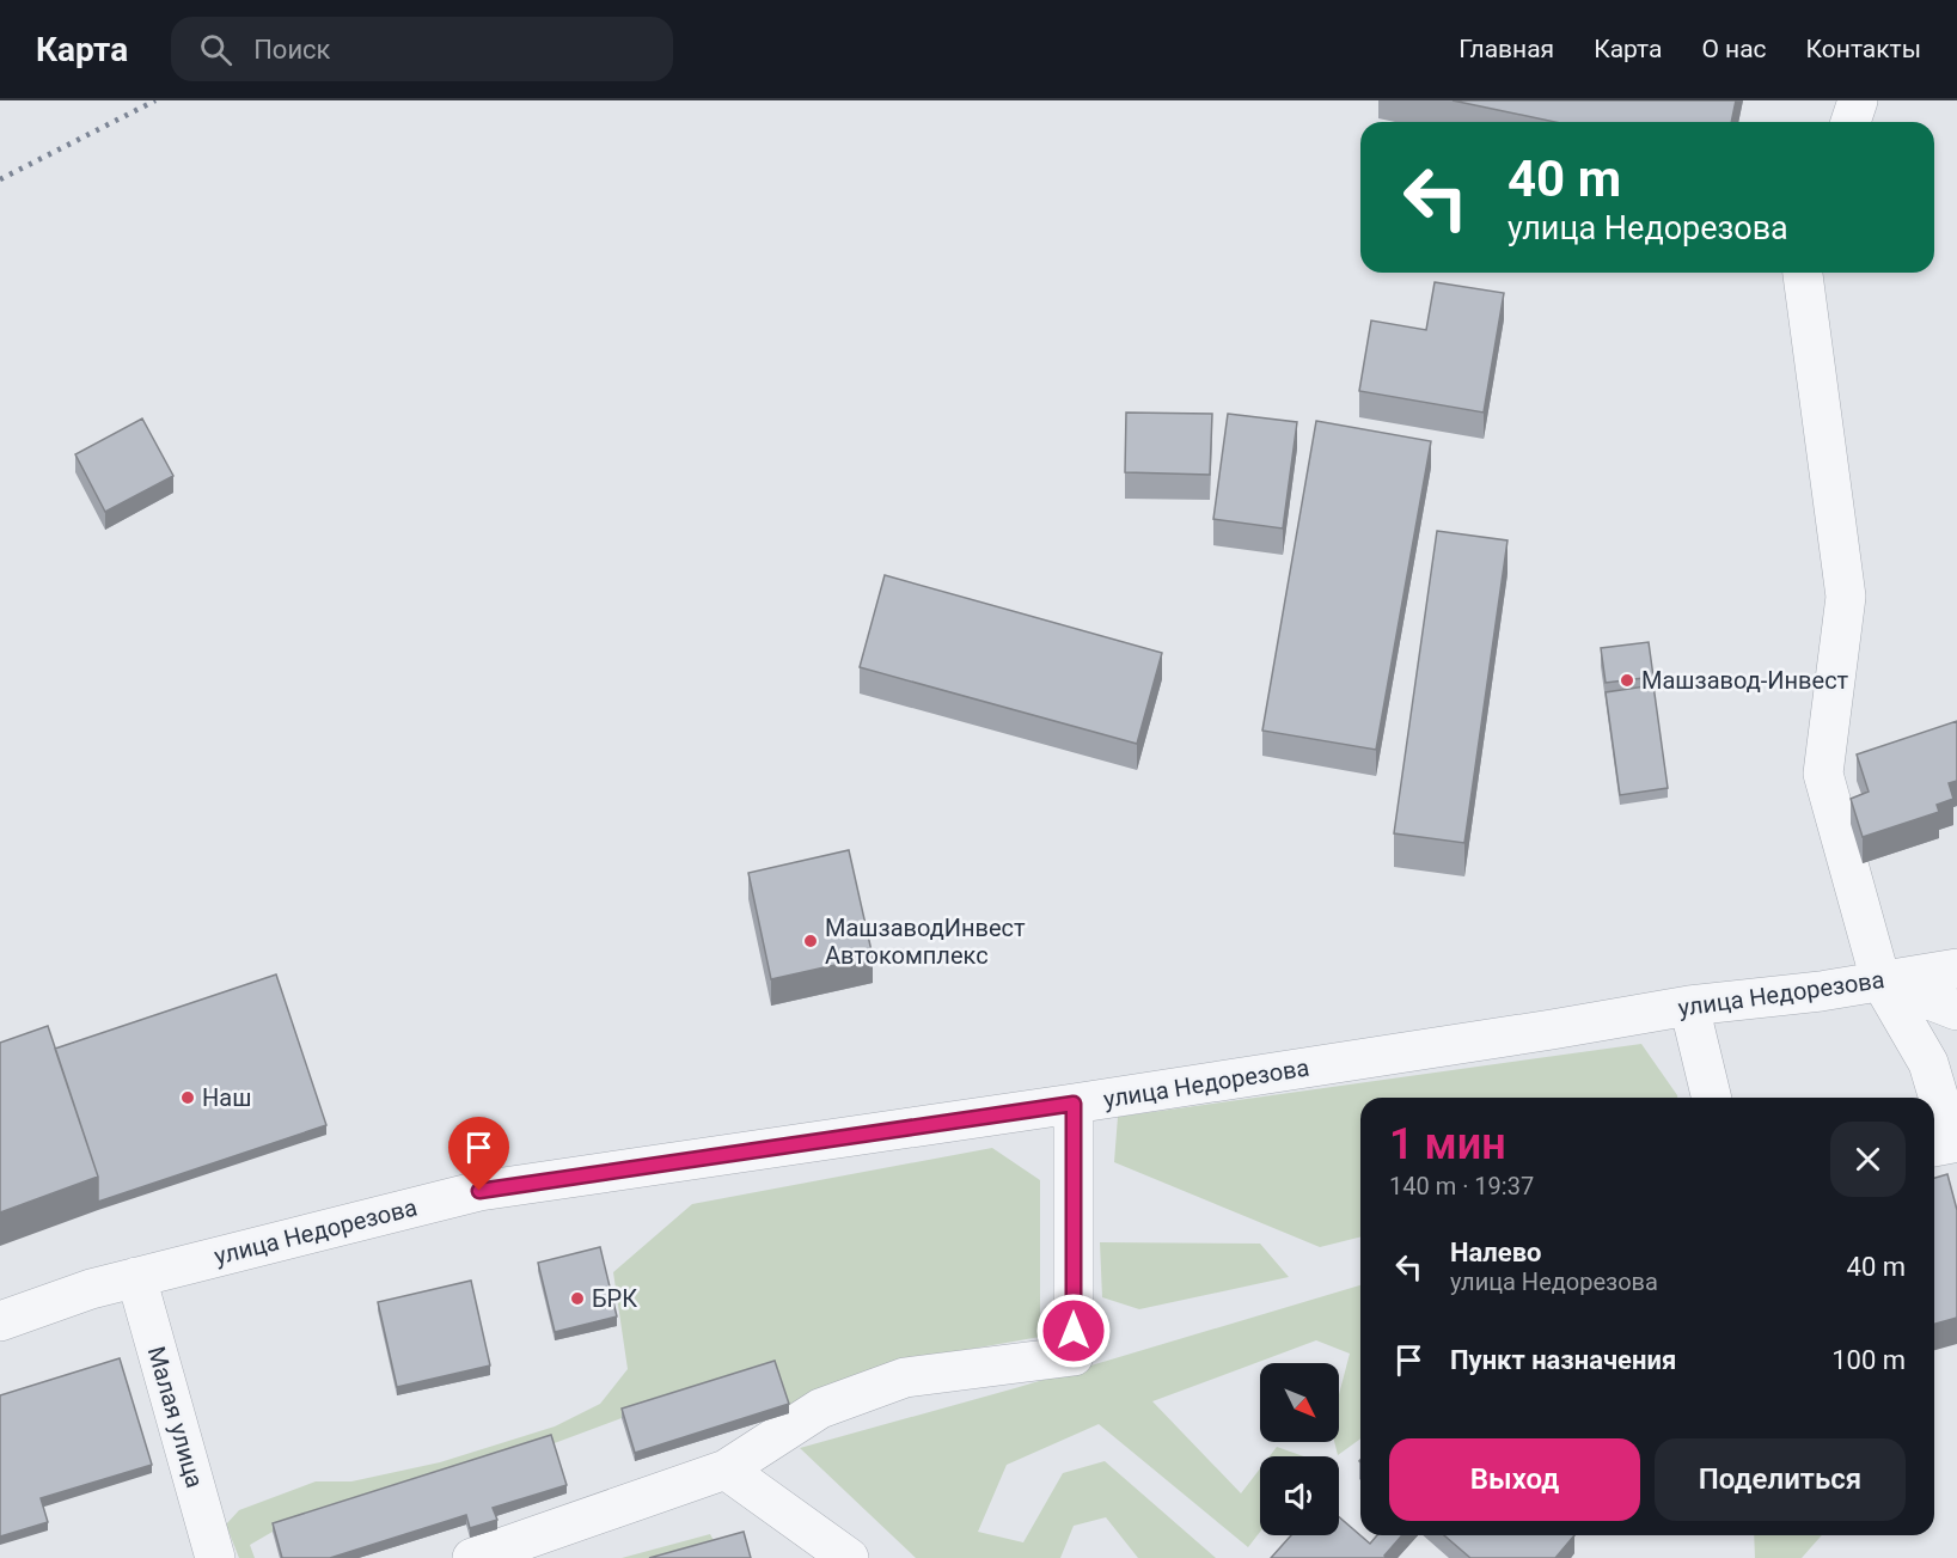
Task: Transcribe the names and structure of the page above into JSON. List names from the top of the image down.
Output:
{
  "streets": {
    "street": ["улица Недорезова", "Малая улица"]
  },
  "crossings": [
    ["улица Недорезова", "Малая улица"]
  ],
  "places": [
    "Машзавод-Инвест",
    "МашзаводИнвест Автокомплекс",
    "Наш",
    "БРК"
  ],
  "north": "bottom right",
  "page": {
    "header": "Карта",
    "search": "Поиск",
    "nav": [
      "Главная",
      "Карта",
      "О нас",
      "Контакты"
    ],
    "turn": ["40 m", "улица Недорезова"],
    "heading": ["1 мин", "140 m · 19:37"],
    "list": [
      {
        "name": "Налево",
        "note": "улица Недорезова",
        "value": "40 m"
      },
      {
        "name": "Пункт назначения",
        "value": "100 m"
      }
    ],
    "buttons": ["Выход", "Поделиться"]
  }
}
